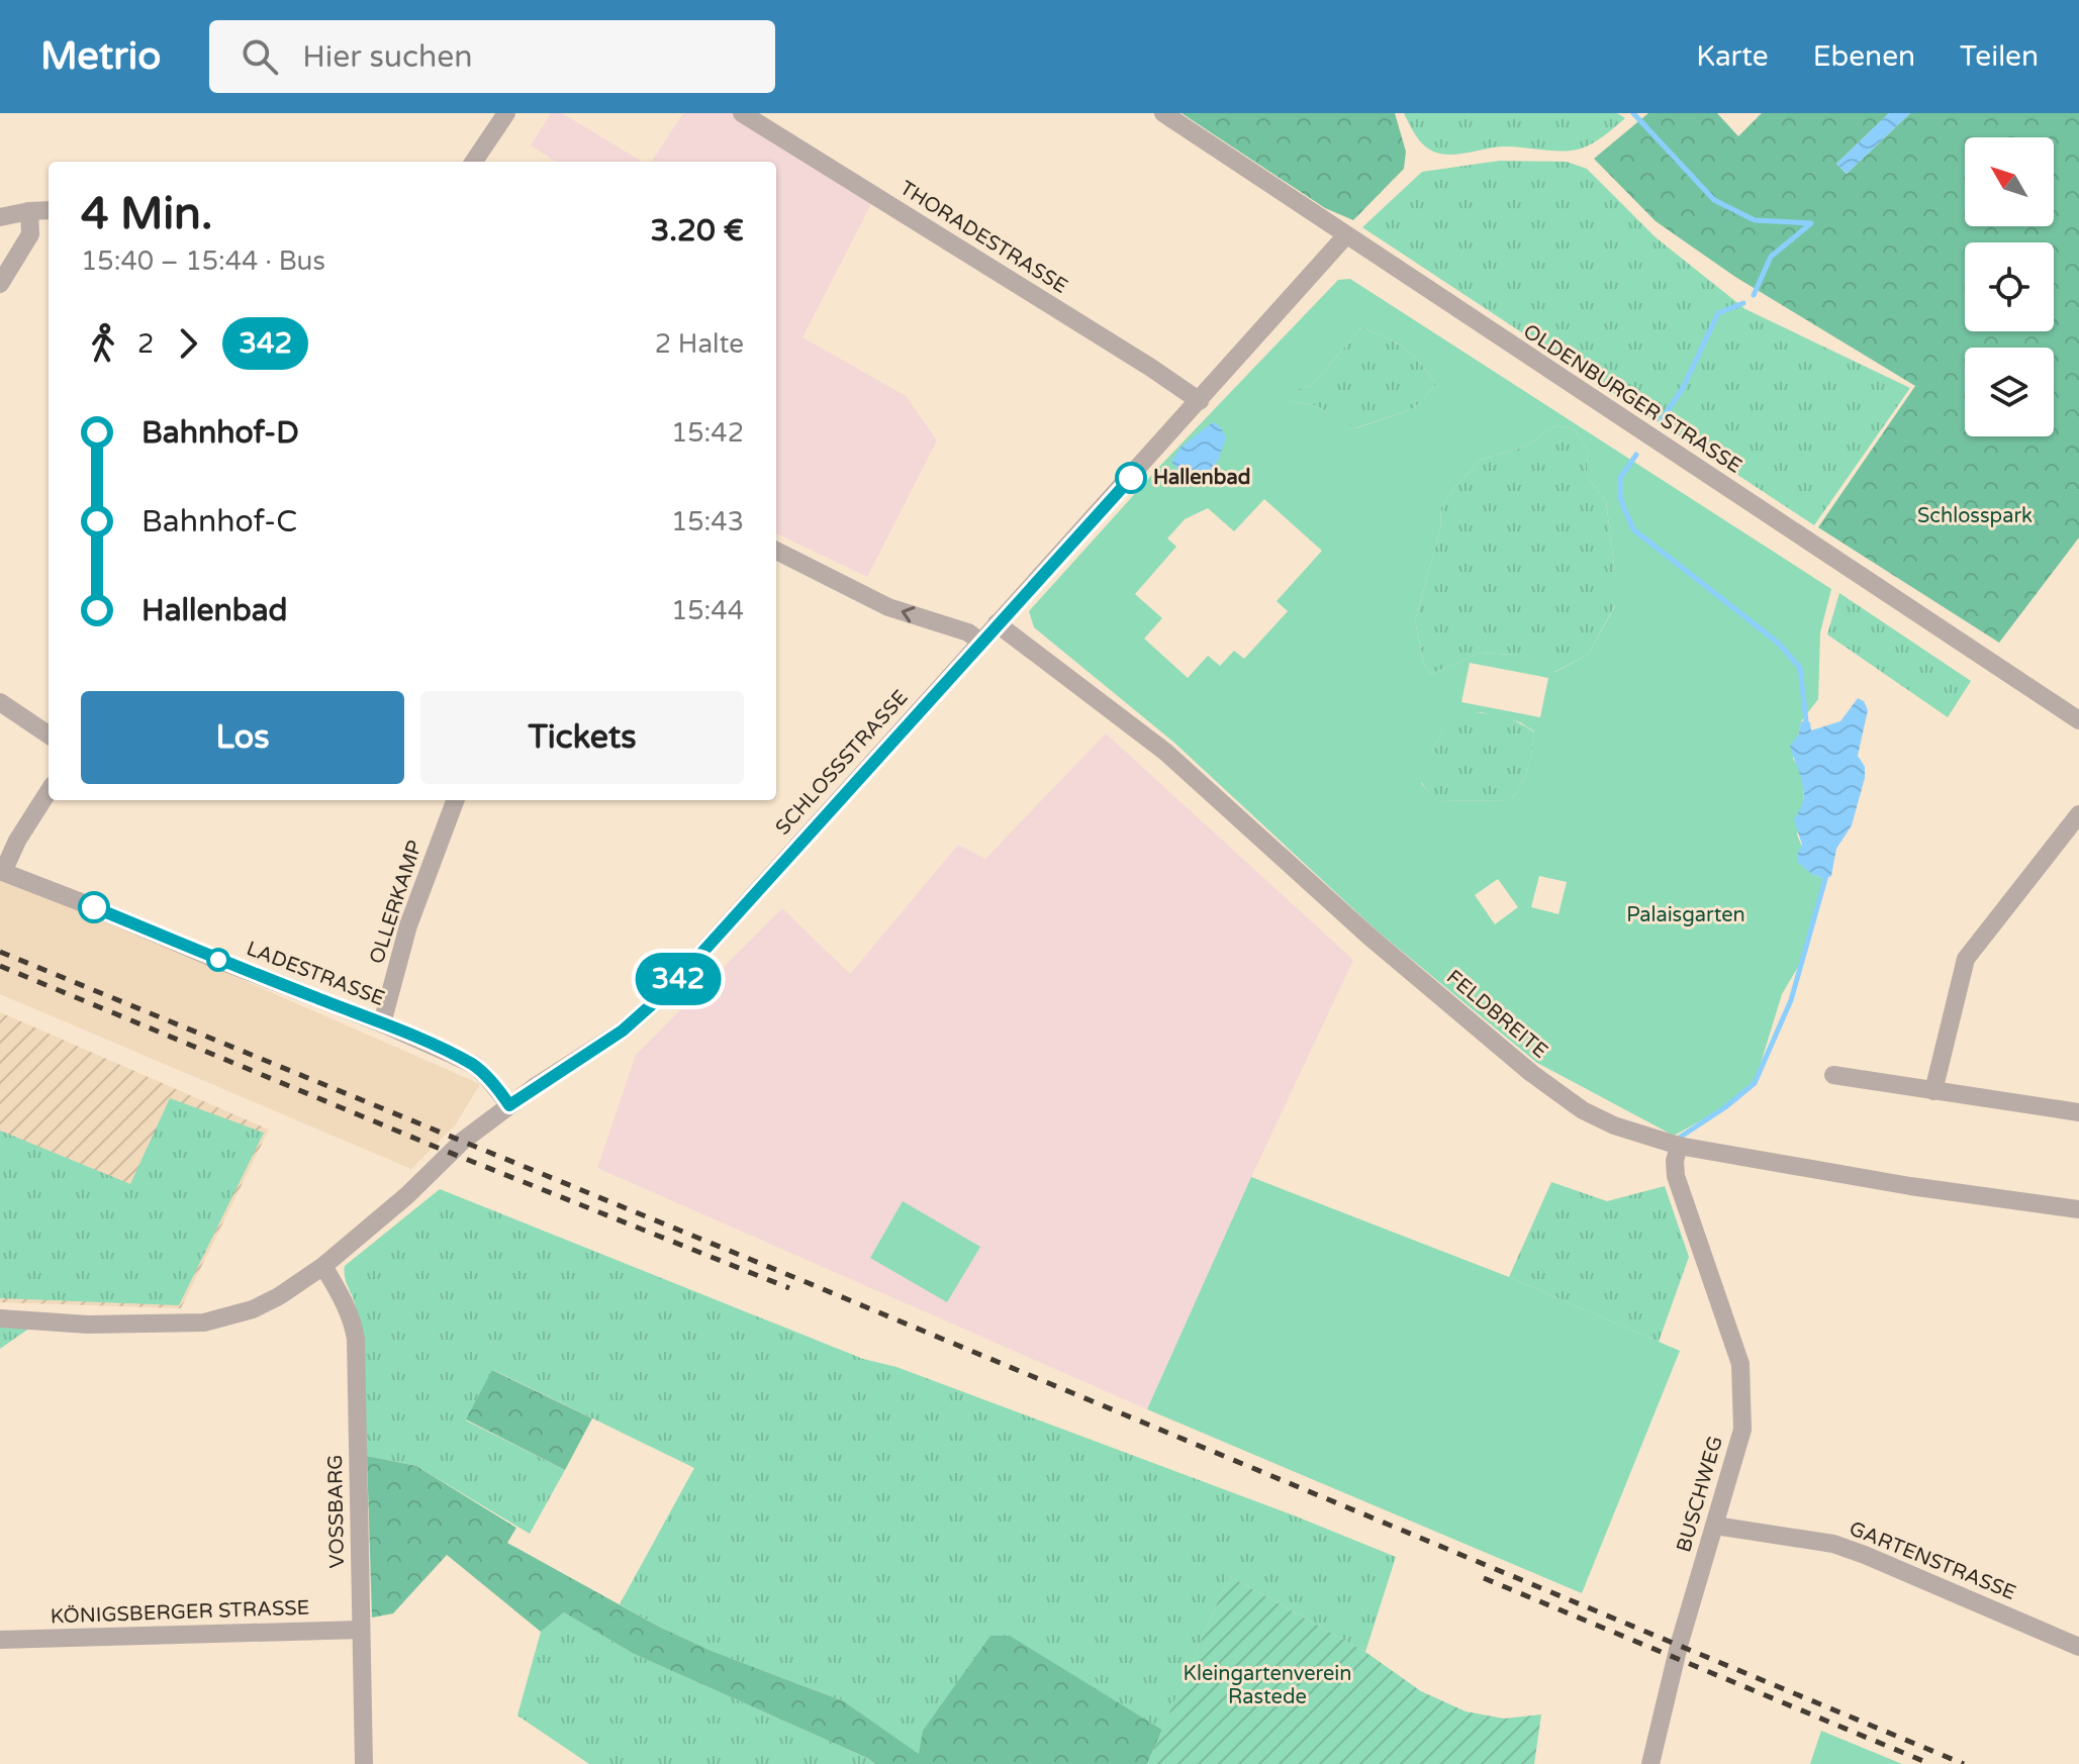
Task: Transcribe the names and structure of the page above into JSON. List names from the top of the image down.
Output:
{
  "streets": {
    "street": [
      "THORADESTRASSE",
      "OLDENBURGER STRASSE",
      "SCHLOSSSTRASSE",
      "OLLERKAMP",
      "LADESTRASSE",
      "FELDBREITE",
      "BUSCHWEG",
      "VOSSBARG",
      "GARTENSTRASSE",
      "KÖNIGSBERGER STRASSE"
    ]
  },
  "crossings": [
    ["THORADESTRASSE", "SCHLOSSSTRASSE"],
    ["OLDENBURGER STRASSE", "SCHLOSSSTRASSE"],
    ["SCHLOSSSTRASSE", "LADESTRASSE"],
    ["SCHLOSSSTRASSE", "FELDBREITE"],
    ["SCHLOSSSTRASSE", "VOSSBARG"],
    ["OLLERKAMP", "LADESTRASSE"],
    ["FELDBREITE", "BUSCHWEG"],
    ["BUSCHWEG", "GARTENSTRASSE"],
    ["VOSSBARG", "KÖNIGSBERGER STRASSE"]
  ],
  "parks": ["Schlosspark", "Palaisgarten", "Kleingartenverein Rastede"],
  "places": ["Hallenbad"],
  "lines": ["bus line 342"],
  "north": "top left",
  "page": {
    "header": "Metrio",
    "search": "Hier suchen",
    "nav": ["Karte", "Ebenen", "Teilen"],
    "on_map": "342",
    "heading": ["4 Min.", "15:40 – 15:44 · Bus", "3.20 €"],
    "legs": ["2", "342", "2 Halte"],
    "list": [
      {
        "name": "Bahnhof-D",
        "value": "15:42"
      },
      {
        "name": "Bahnhof-C",
        "value": "15:43"
      },
      {
        "name": "Hallenbad",
        "value": "15:44"
      }
    ],
    "buttons": ["Los", "Tickets"]
  }
}
